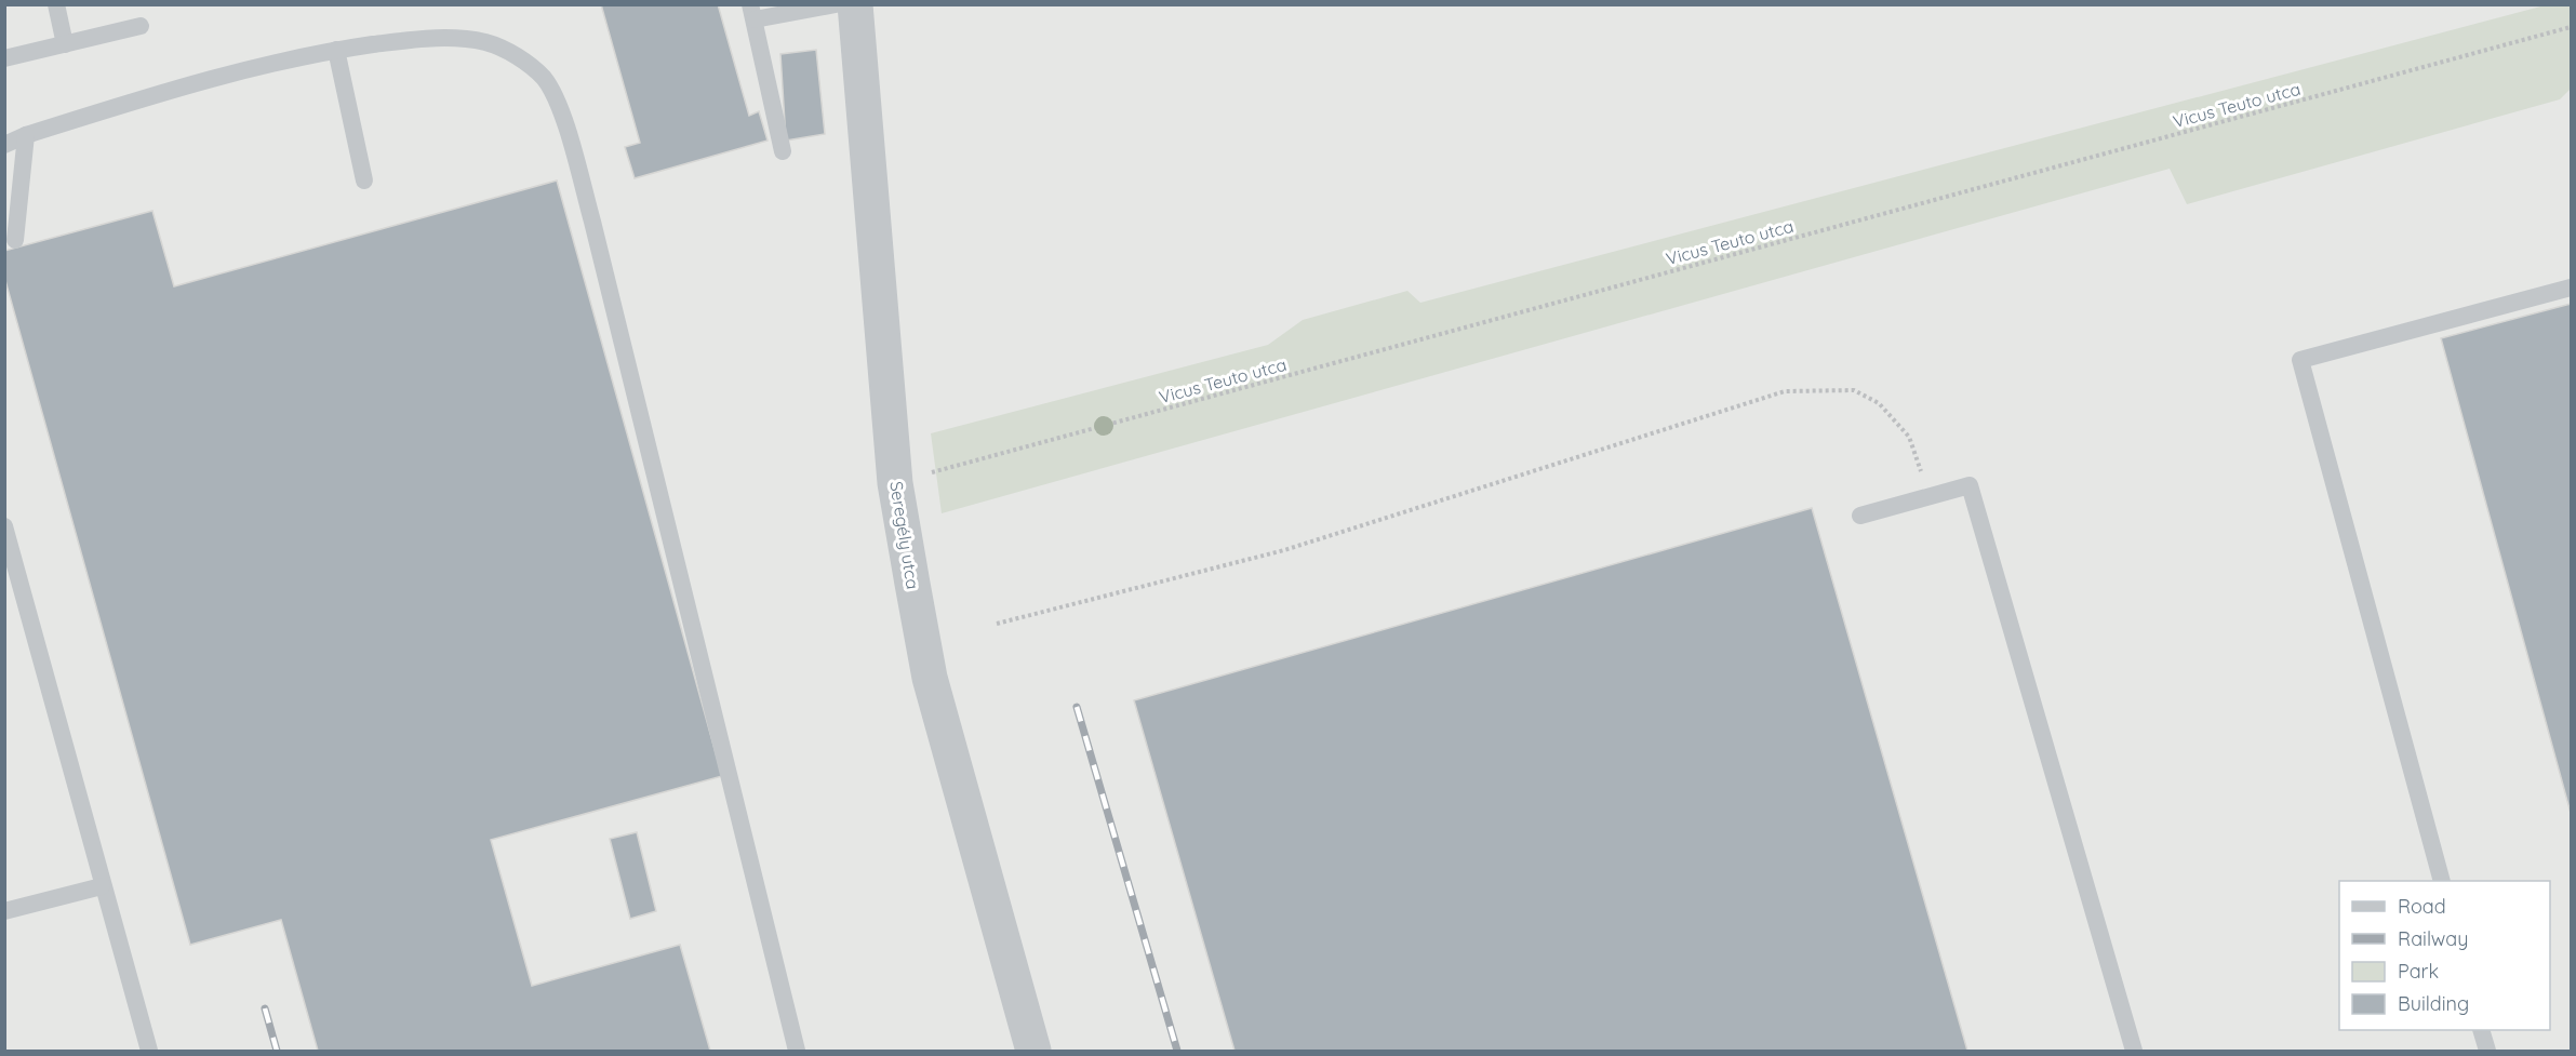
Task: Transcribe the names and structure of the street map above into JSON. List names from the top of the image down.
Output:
{
  "streets": {
    "street": ["Seregély utca"],
    "path": ["Vicus Teuto utca"]
  },
  "crossings": [
    ["Vicus Teuto utca", "Seregély utca"]
  ],
  "legend": [
    "Road",
    "Railway",
    "Park",
    "Building"
  ]
}
